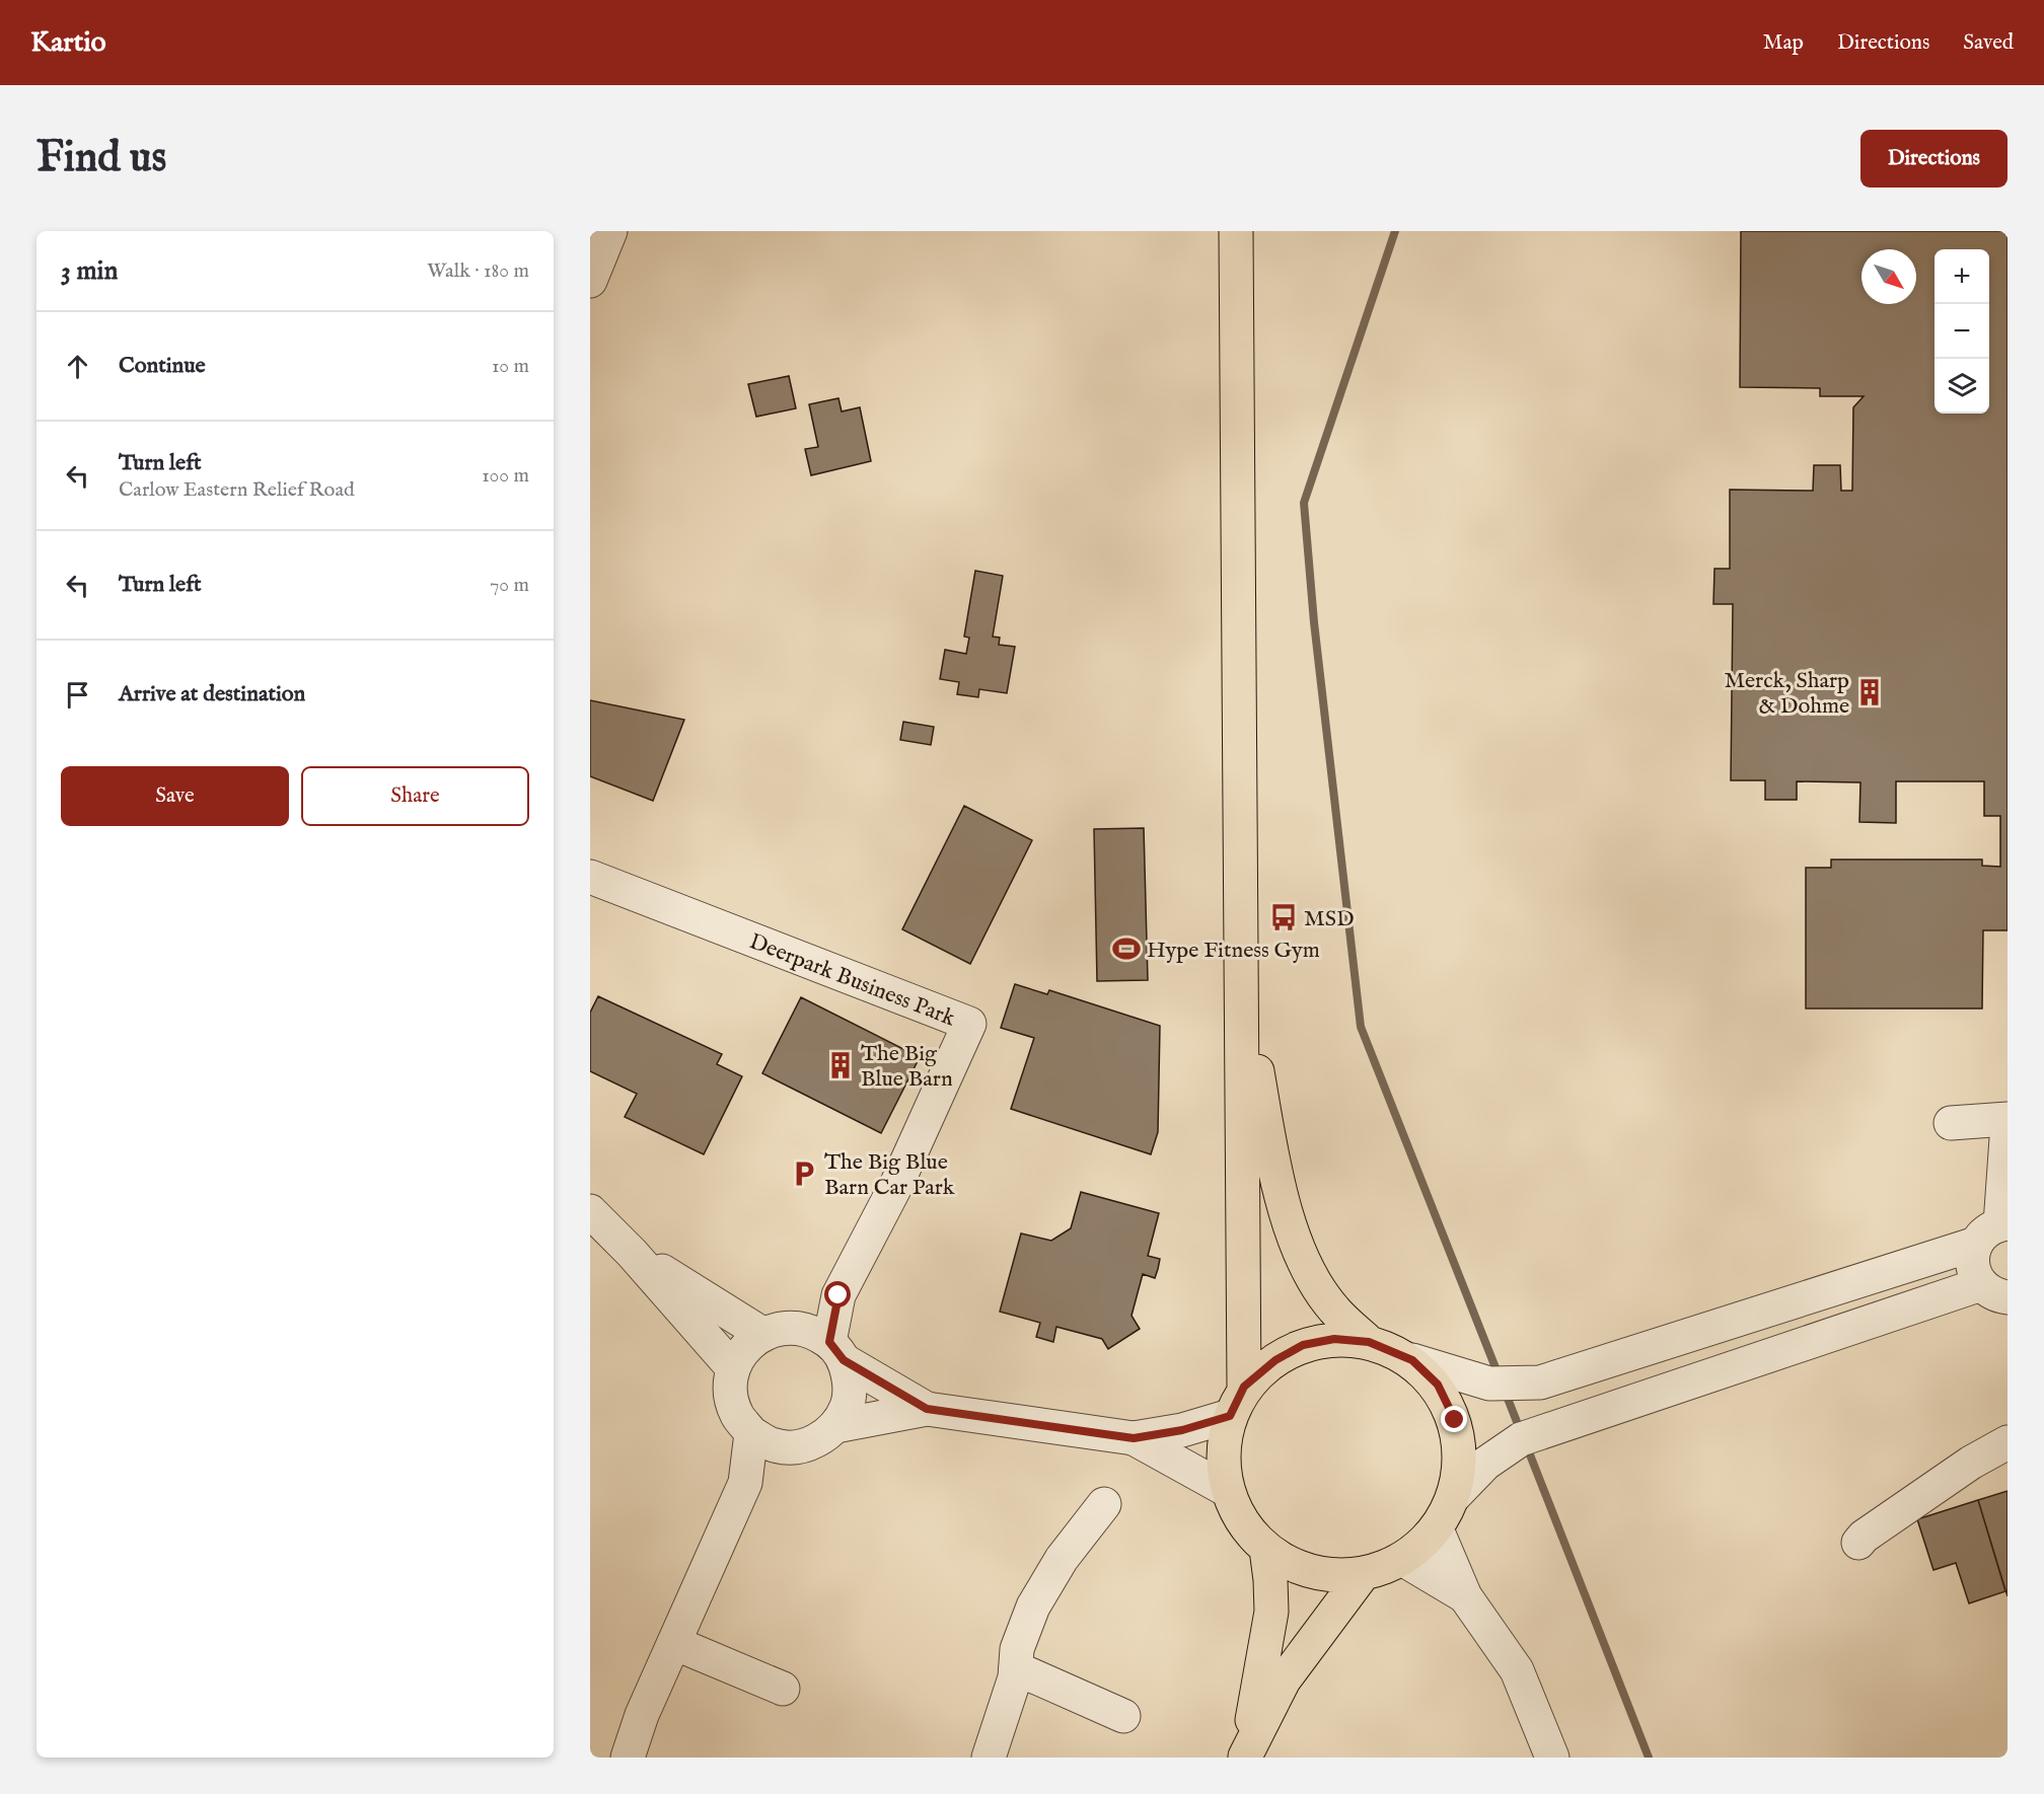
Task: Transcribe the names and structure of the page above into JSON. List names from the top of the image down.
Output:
{
  "streets": {
    "street": ["Deerpark Business Park"]
  },
  "places": {
    "building": ["Merck, Sharp & Dohme", "The Big Blue Barn"],
    "bus stop": ["MSD"],
    "sports": ["Hype Fitness Gym"],
    "parking": ["The Big Blue Barn Car Park"]
  },
  "north": "bottom right",
  "page": {
    "header": "Kartio",
    "nav": ["Map", "Directions", "Saved"],
    "buttons": [
      "Directions",
      ["Save", "Share"]
    ],
    "title": "Find us",
    "heading": ["3 min", "Walk · 180 m"],
    "map_buttons": ["+", "−"],
    "list": [
      ["Continue", "10 m"],
      ["Turn left", "Carlow Eastern Relief Road", "100 m"],
      ["Turn left", "70 m"],
      "Arrive at destination"
    ]
  }
}
